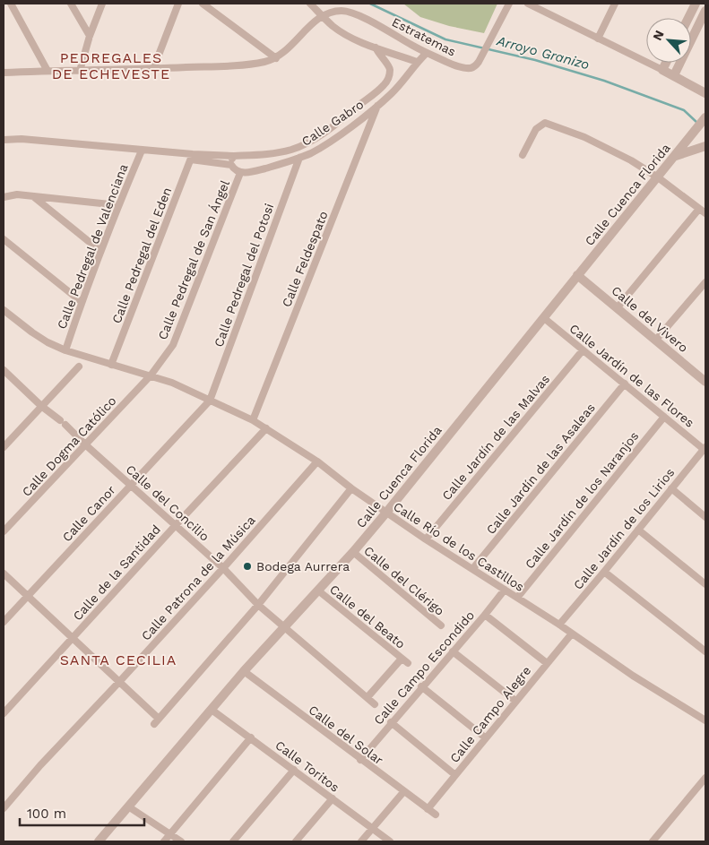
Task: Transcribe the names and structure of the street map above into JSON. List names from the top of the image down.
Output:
{
  "streets": {
    "street": [
      "Estratemas",
      "Calle Gabro",
      "Calle Cuenca Florida",
      "Calle Pedregal de Valenciana",
      "Calle Pedregal del Eden",
      "Calle Feldespato",
      "Calle Pedregal de San Ángel",
      "Calle Pedregal del Potosi",
      "Calle del Vivero",
      "Calle Jardín de las Flores",
      "Calle Jardín de las Malvas",
      "Calle Dogma Católico",
      "Calle Jardín de las Asaleas",
      "Calle Jardín de los Naranjos",
      "Calle del Concilio",
      "Calle Canor",
      "Calle Jardín de los Lirios",
      "Calle Río de los Castillos",
      "Calle de la Santidad",
      "Calle Patrona de la Música",
      "Calle del Clérigo",
      "Calle del Beato",
      "Calle Campo Escondido",
      "Calle Campo Alegre",
      "Calle del Solar",
      "Calle Toritos"
    ]
  },
  "crossings": [
    ["Estratemas", "Calle Gabro"],
    ["Calle Gabro", "Calle Pedregal de Valenciana"],
    ["Calle Gabro", "Calle Pedregal del Eden"],
    ["Calle Gabro", "Calle Feldespato"],
    ["Calle Gabro", "Calle Pedregal de San Ángel"],
    ["Calle Gabro", "Calle Pedregal del Potosi"],
    ["Calle Cuenca Florida", "Calle del Vivero"],
    ["Calle Cuenca Florida", "Calle Jardín de las Flores"],
    ["Calle Cuenca Florida", "Calle del Concilio"],
    ["Calle Cuenca Florida", "Calle Río de los Castillos"],
    ["Calle Cuenca Florida", "Calle del Clérigo"],
    ["Calle Cuenca Florida", "Calle del Beato"],
    ["Calle Cuenca Florida", "Calle del Solar"],
    ["Calle Cuenca Florida", "Calle Toritos"],
    ["Calle Pedregal de Valenciana", "Calle Río de los Castillos"],
    ["Calle Pedregal del Eden", "Calle Río de los Castillos"],
    ["Calle Feldespato", "Calle Río de los Castillos"],
    ["Calle Pedregal de San Ángel", "Calle Dogma Católico"],
    ["Calle Pedregal de San Ángel", "Calle Río de los Castillos"],
    ["Calle Pedregal del Potosi", "Calle Canor"],
    ["Calle Pedregal del Potosi", "Calle Río de los Castillos"],
    ["Calle Jardín de las Flores", "Calle Jardín de las Malvas"],
    ["Calle Jardín de las Flores", "Calle Jardín de las Asaleas"],
    ["Calle Jardín de las Flores", "Calle Jardín de los Naranjos"],
    ["Calle Jardín de las Flores", "Calle Jardín de los Lirios"],
    ["Calle Jardín de las Malvas", "Calle Río de los Castillos"],
    ["Calle Dogma Católico", "Calle del Concilio"],
    ["Calle Dogma Católico", "Calle Río de los Castillos"],
    ["Calle Jardín de las Asaleas", "Calle Río de los Castillos"],
    ["Calle Jardín de los Naranjos", "Calle Río de los Castillos"],
    ["Calle del Concilio", "Calle Canor"],
    ["Calle del Concilio", "Calle de la Santidad"],
    ["Calle del Concilio", "Calle Patrona de la Música"],
    ["Calle del Concilio", "Calle del Beato"],
    ["Calle Canor", "Calle Río de los Castillos"],
    ["Calle Jardín de los Lirios", "Calle Río de los Castillos"],
    ["Calle Río de los Castillos", "Calle de la Santidad"],
    ["Calle Río de los Castillos", "Calle Patrona de la Música"],
    ["Calle Río de los Castillos", "Calle Campo Escondido"],
    ["Calle Río de los Castillos", "Calle Campo Alegre"],
    ["Calle Campo Escondido", "Calle del Solar"],
    ["Calle Campo Alegre", "Calle del Solar"]
  ],
  "districts": ["PEDREGALES DE ECHEVESTE", "SANTA CECILIA"],
  "water": ["Arroyo Granizo"],
  "places": ["Bodega Aurrera"],
  "scale_bar": "100 m",
  "north": "top left"
}
